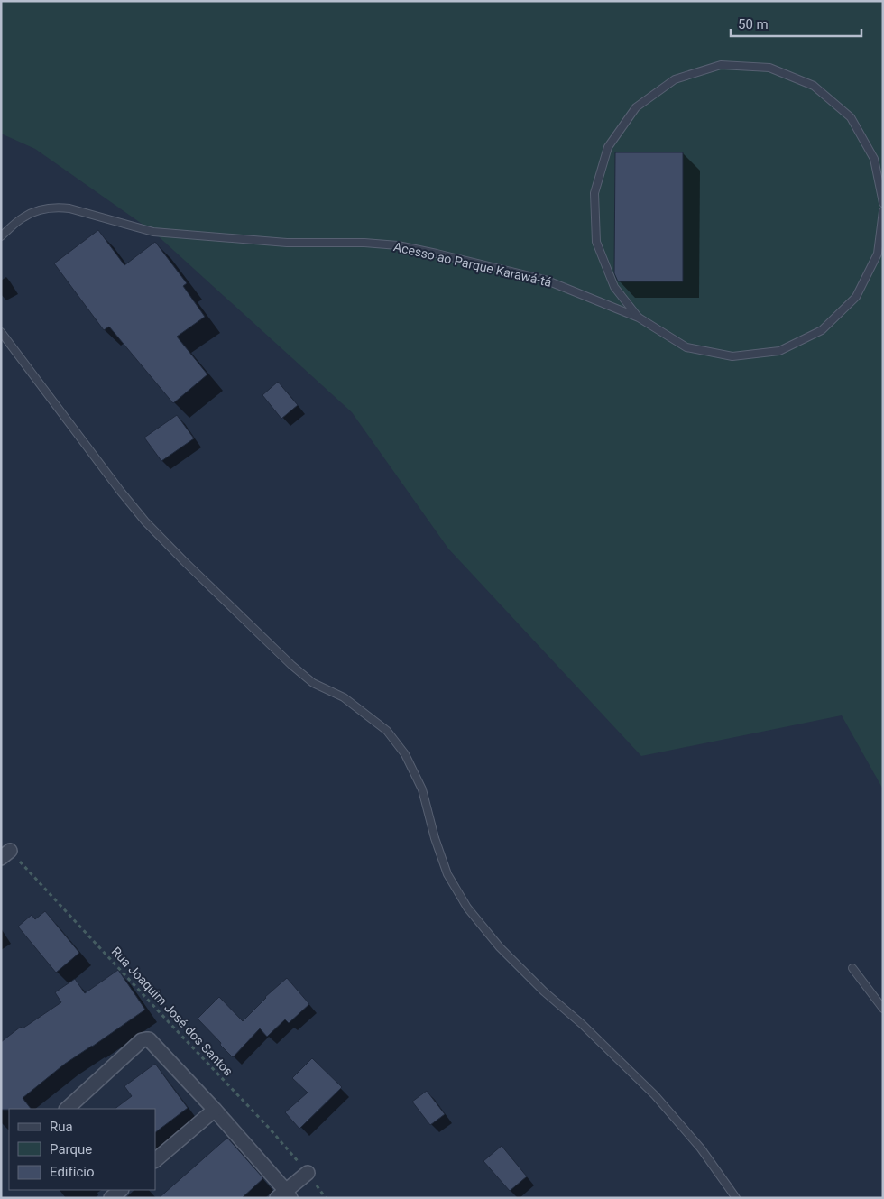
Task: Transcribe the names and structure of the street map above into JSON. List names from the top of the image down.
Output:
{
  "streets": {
    "lane": ["Acesso ao Parque Karawá-tá"],
    "path": ["Rua Joaquim José dos Santos"]
  },
  "legend": ["Rua", "Parque", "Edifício"],
  "scale_bar": "50 m"
}
